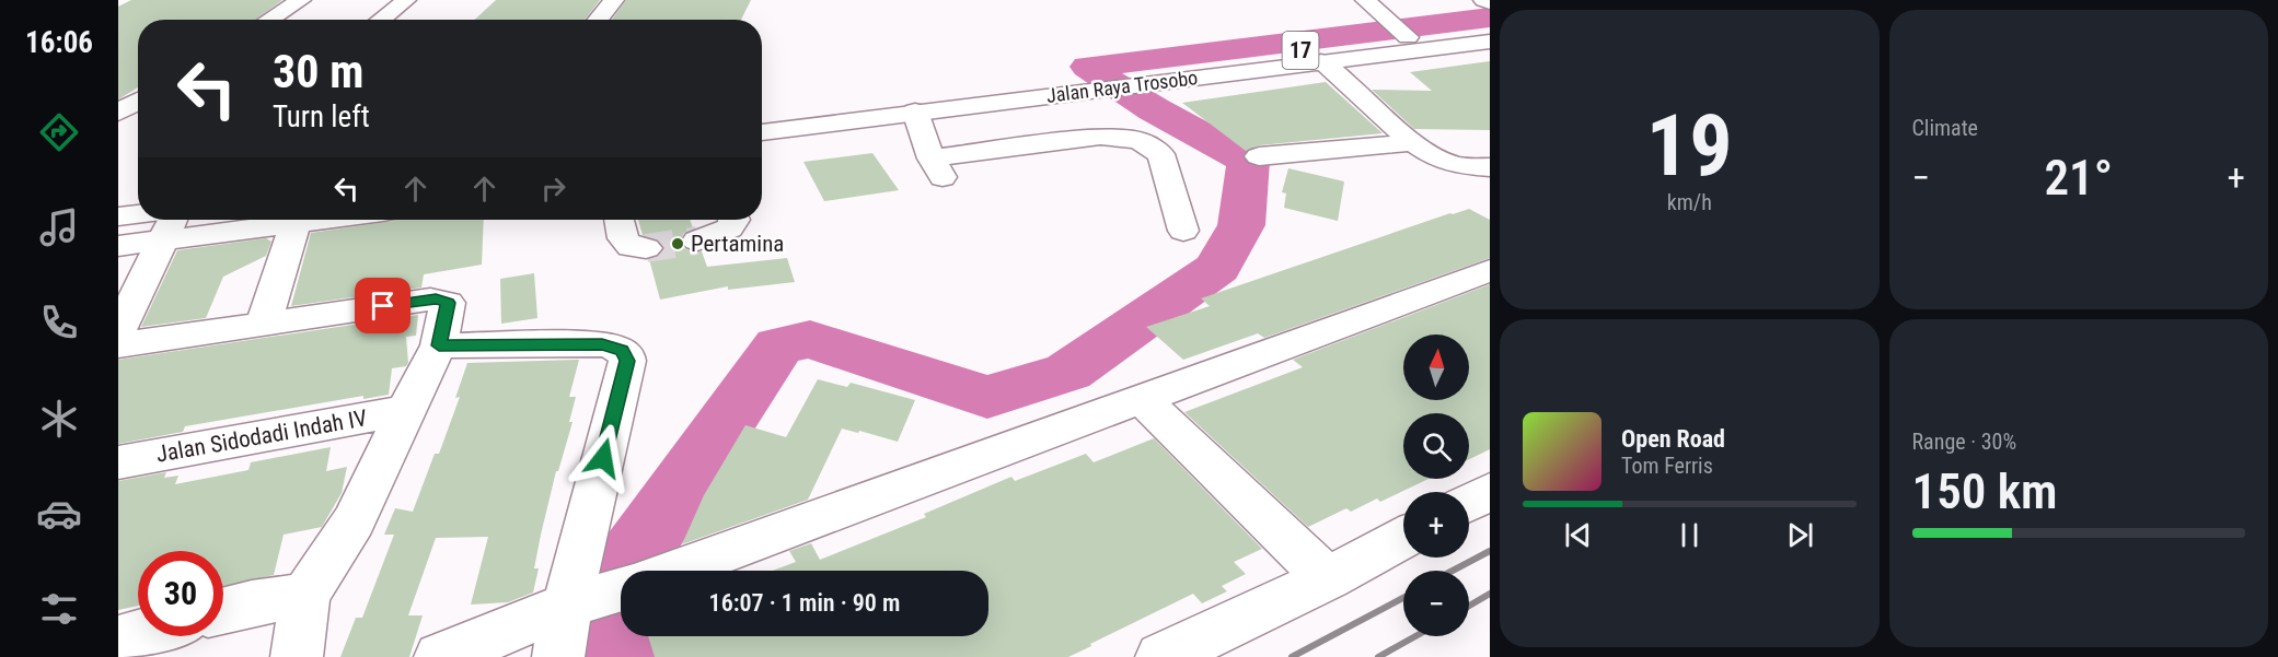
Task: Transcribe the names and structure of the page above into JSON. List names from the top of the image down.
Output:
{
  "streets": {
    "main road": ["17", "Jalan Raya Trosobo", "Jalan Sidodadi Indah IV"]
  },
  "places": ["Pertamina"],
  "north": "top",
  "page": {
    "tabs": "16:06",
    "tile": [
      ["19", "km/h"],
      "Climate",
      ["Range · 30%", "150 km"]
    ],
    "turn": ["30 m", "Turn left"],
    "heat": ["−", "21°", "+"],
    "map_buttons": ["+", "−"],
    "song": ["Open Road", "Tom Ferris"],
    "limit": "30",
    "trip": "16:07 · 1 min · 90 m"
  }
}
